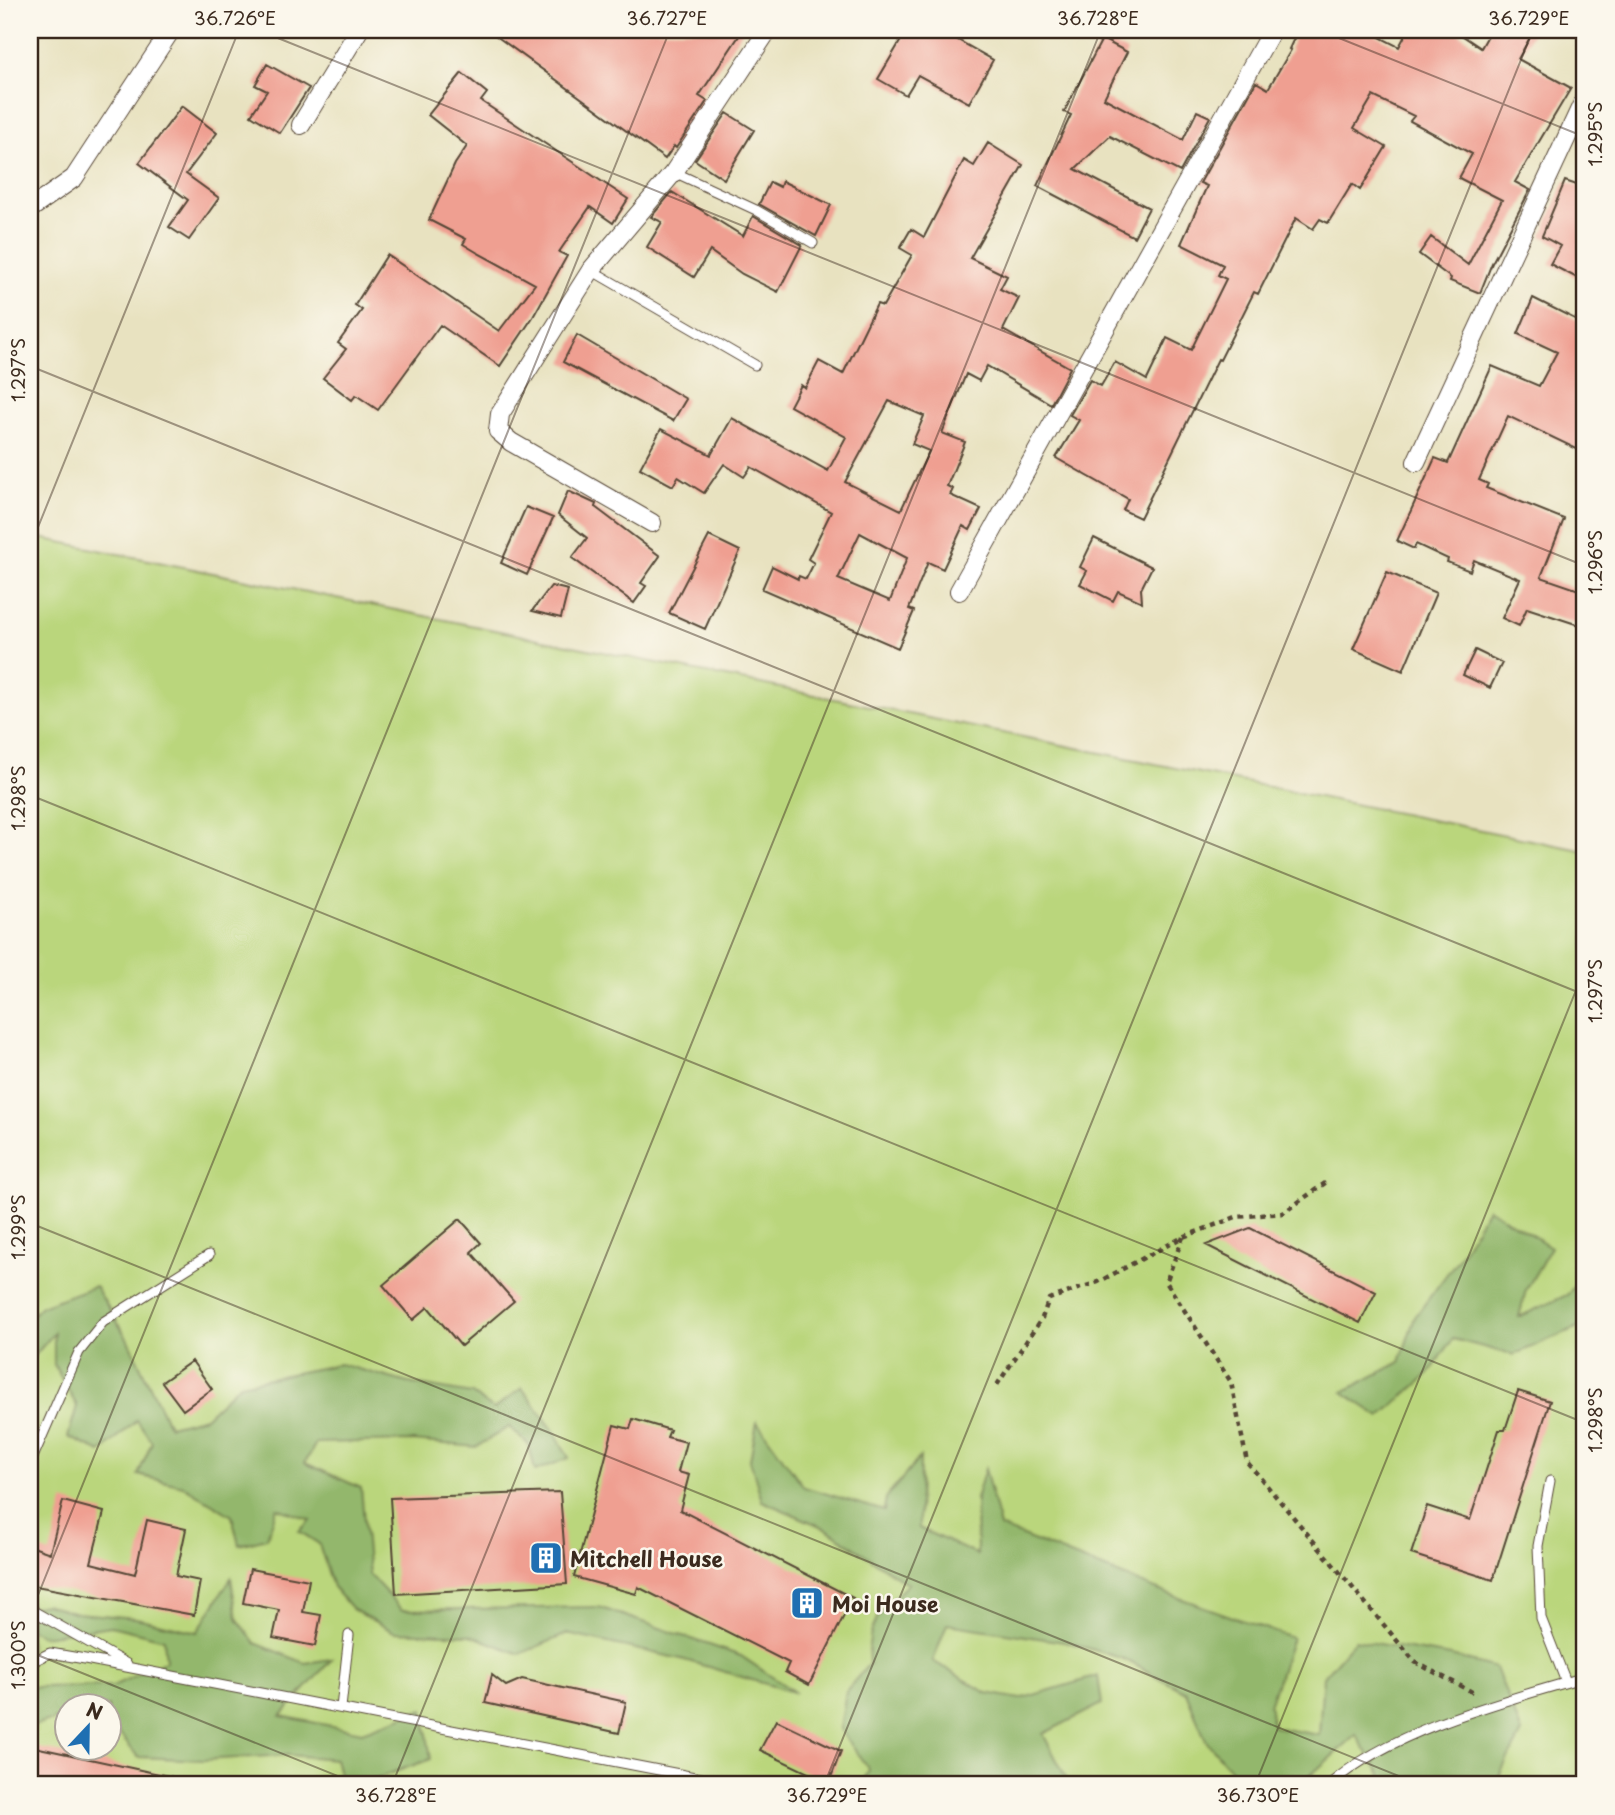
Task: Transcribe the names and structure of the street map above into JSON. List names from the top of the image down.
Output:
{
  "places": {
    "building": ["Mitchell House", "Moi House"]
  },
  "north": "top",
  "coordinates": [
    "36.726°E",
    "36.727°E",
    "36.728°E",
    "36.729°E",
    "1.295°S",
    "1.297°S",
    "1.296°S",
    "1.298°S",
    "1.299°S",
    "1.300°S",
    "36.730°E"
  ]
}
